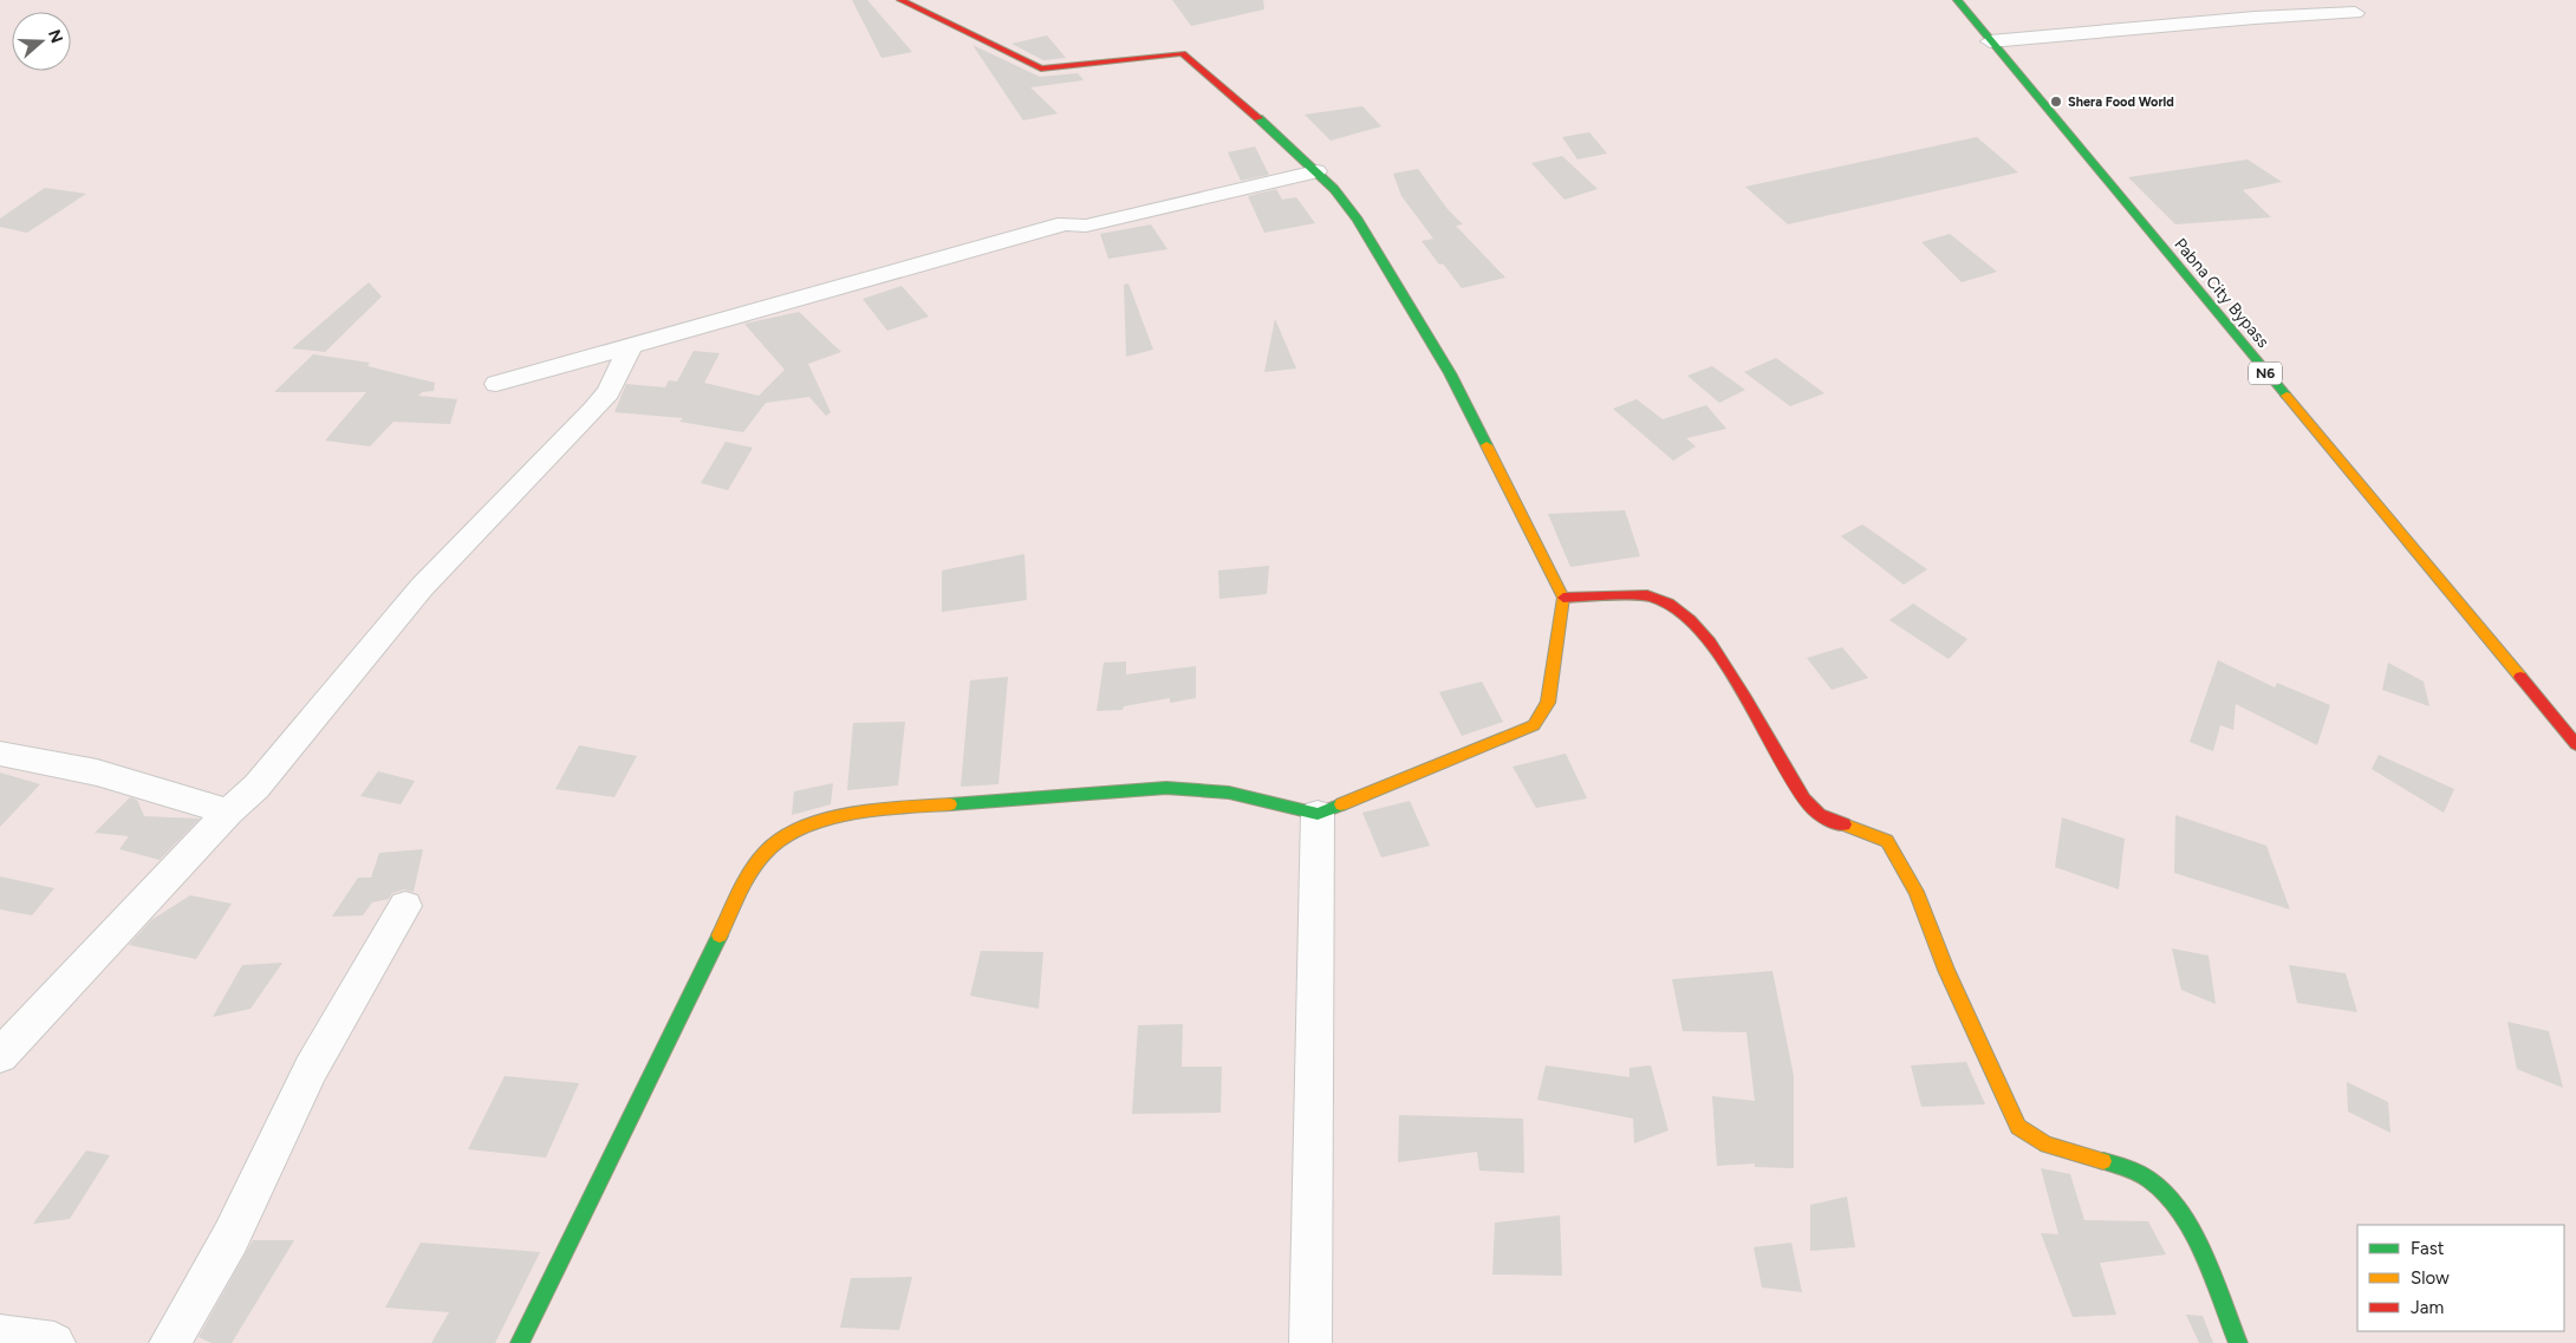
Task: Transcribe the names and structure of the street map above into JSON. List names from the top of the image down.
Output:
{
  "streets": {
    "main road": ["Pabna City Bypass", "N6"]
  },
  "places": ["Shera Food World"],
  "legend": ["Fast", "Slow", "Jam"],
  "north": "right"
}
